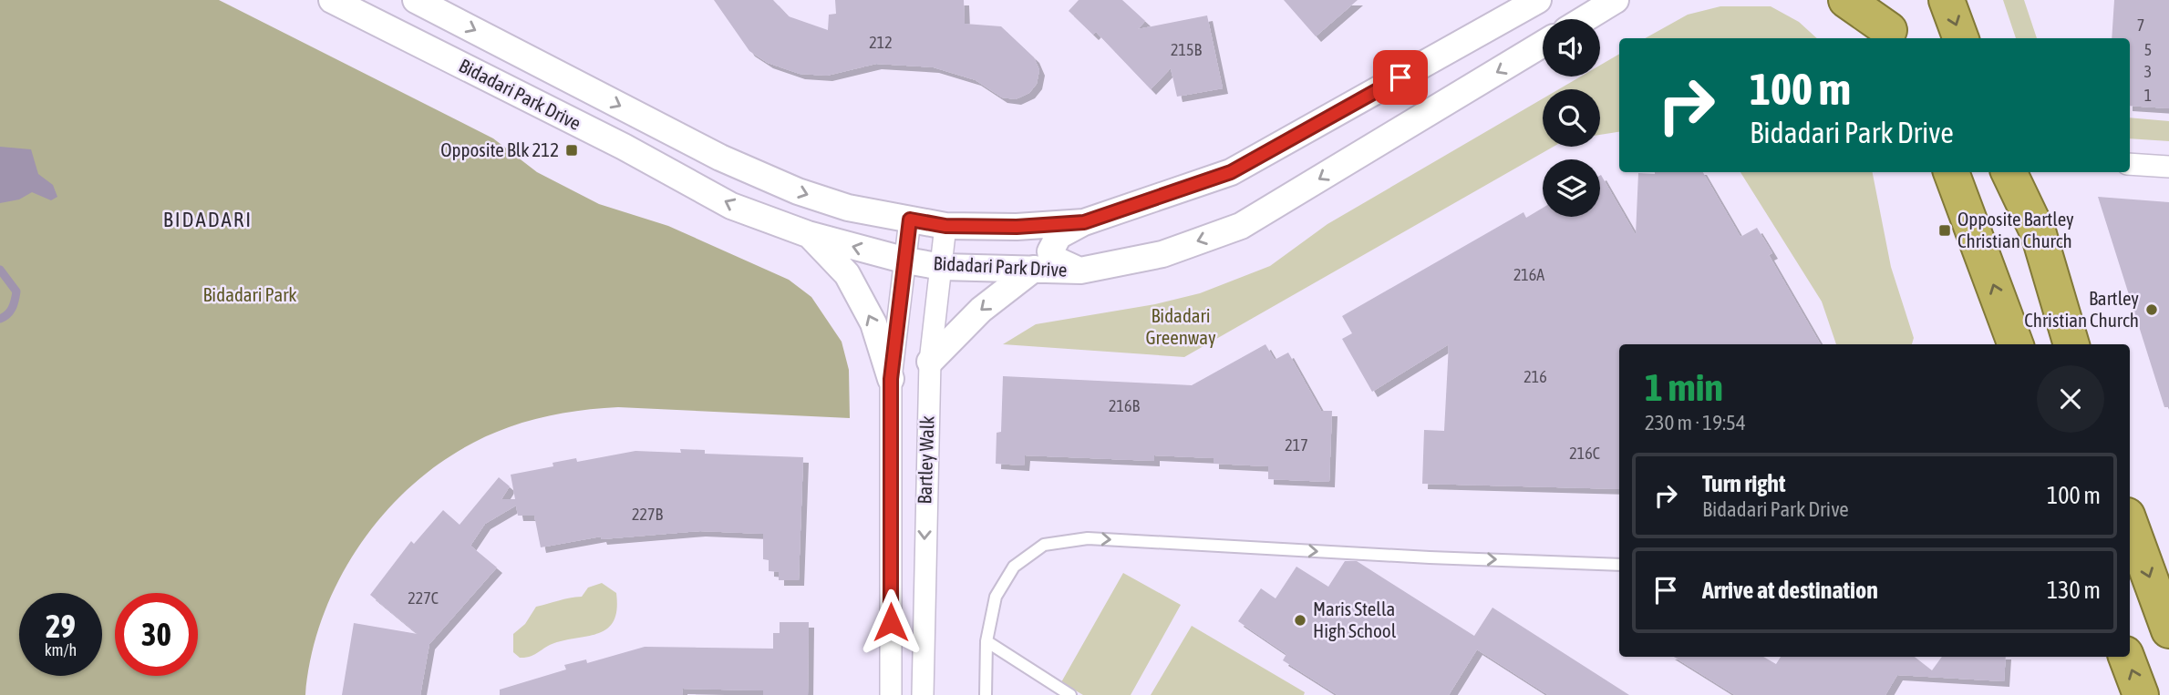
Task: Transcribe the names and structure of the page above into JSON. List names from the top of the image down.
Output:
{
  "streets": {
    "street": ["Bidadari Park Drive", "Bartley Walk"]
  },
  "crossings": [
    ["Bidadari Park Drive", "Bartley Walk"]
  ],
  "districts": ["BIDADARI"],
  "parks": ["Bidadari Park", "Bidadari Greenway"],
  "places": {
    "transit": ["Opposite Blk 212", "Opposite Bartley Christian Church"],
    "other": ["Bartley Christian Church", "Maris Stella High School"]
  },
  "house_numbers": [
    "7",
    "212",
    "215B",
    "5",
    "3",
    "1",
    "216A",
    "216",
    "216B",
    "217",
    "216C",
    "227B",
    "227C"
  ],
  "page": {
    "turn": ["100 m", "Bidadari Park Drive"],
    "heading": ["1 min", "230 m · 19:54"],
    "list": [
      {
        "name": "Turn right",
        "note": "Bidadari Park Drive",
        "value": "100 m"
      },
      {
        "name": "Arrive at destination",
        "value": "130 m"
      }
    ],
    "speed": "29 km/h",
    "limit": "30"
  }
}
